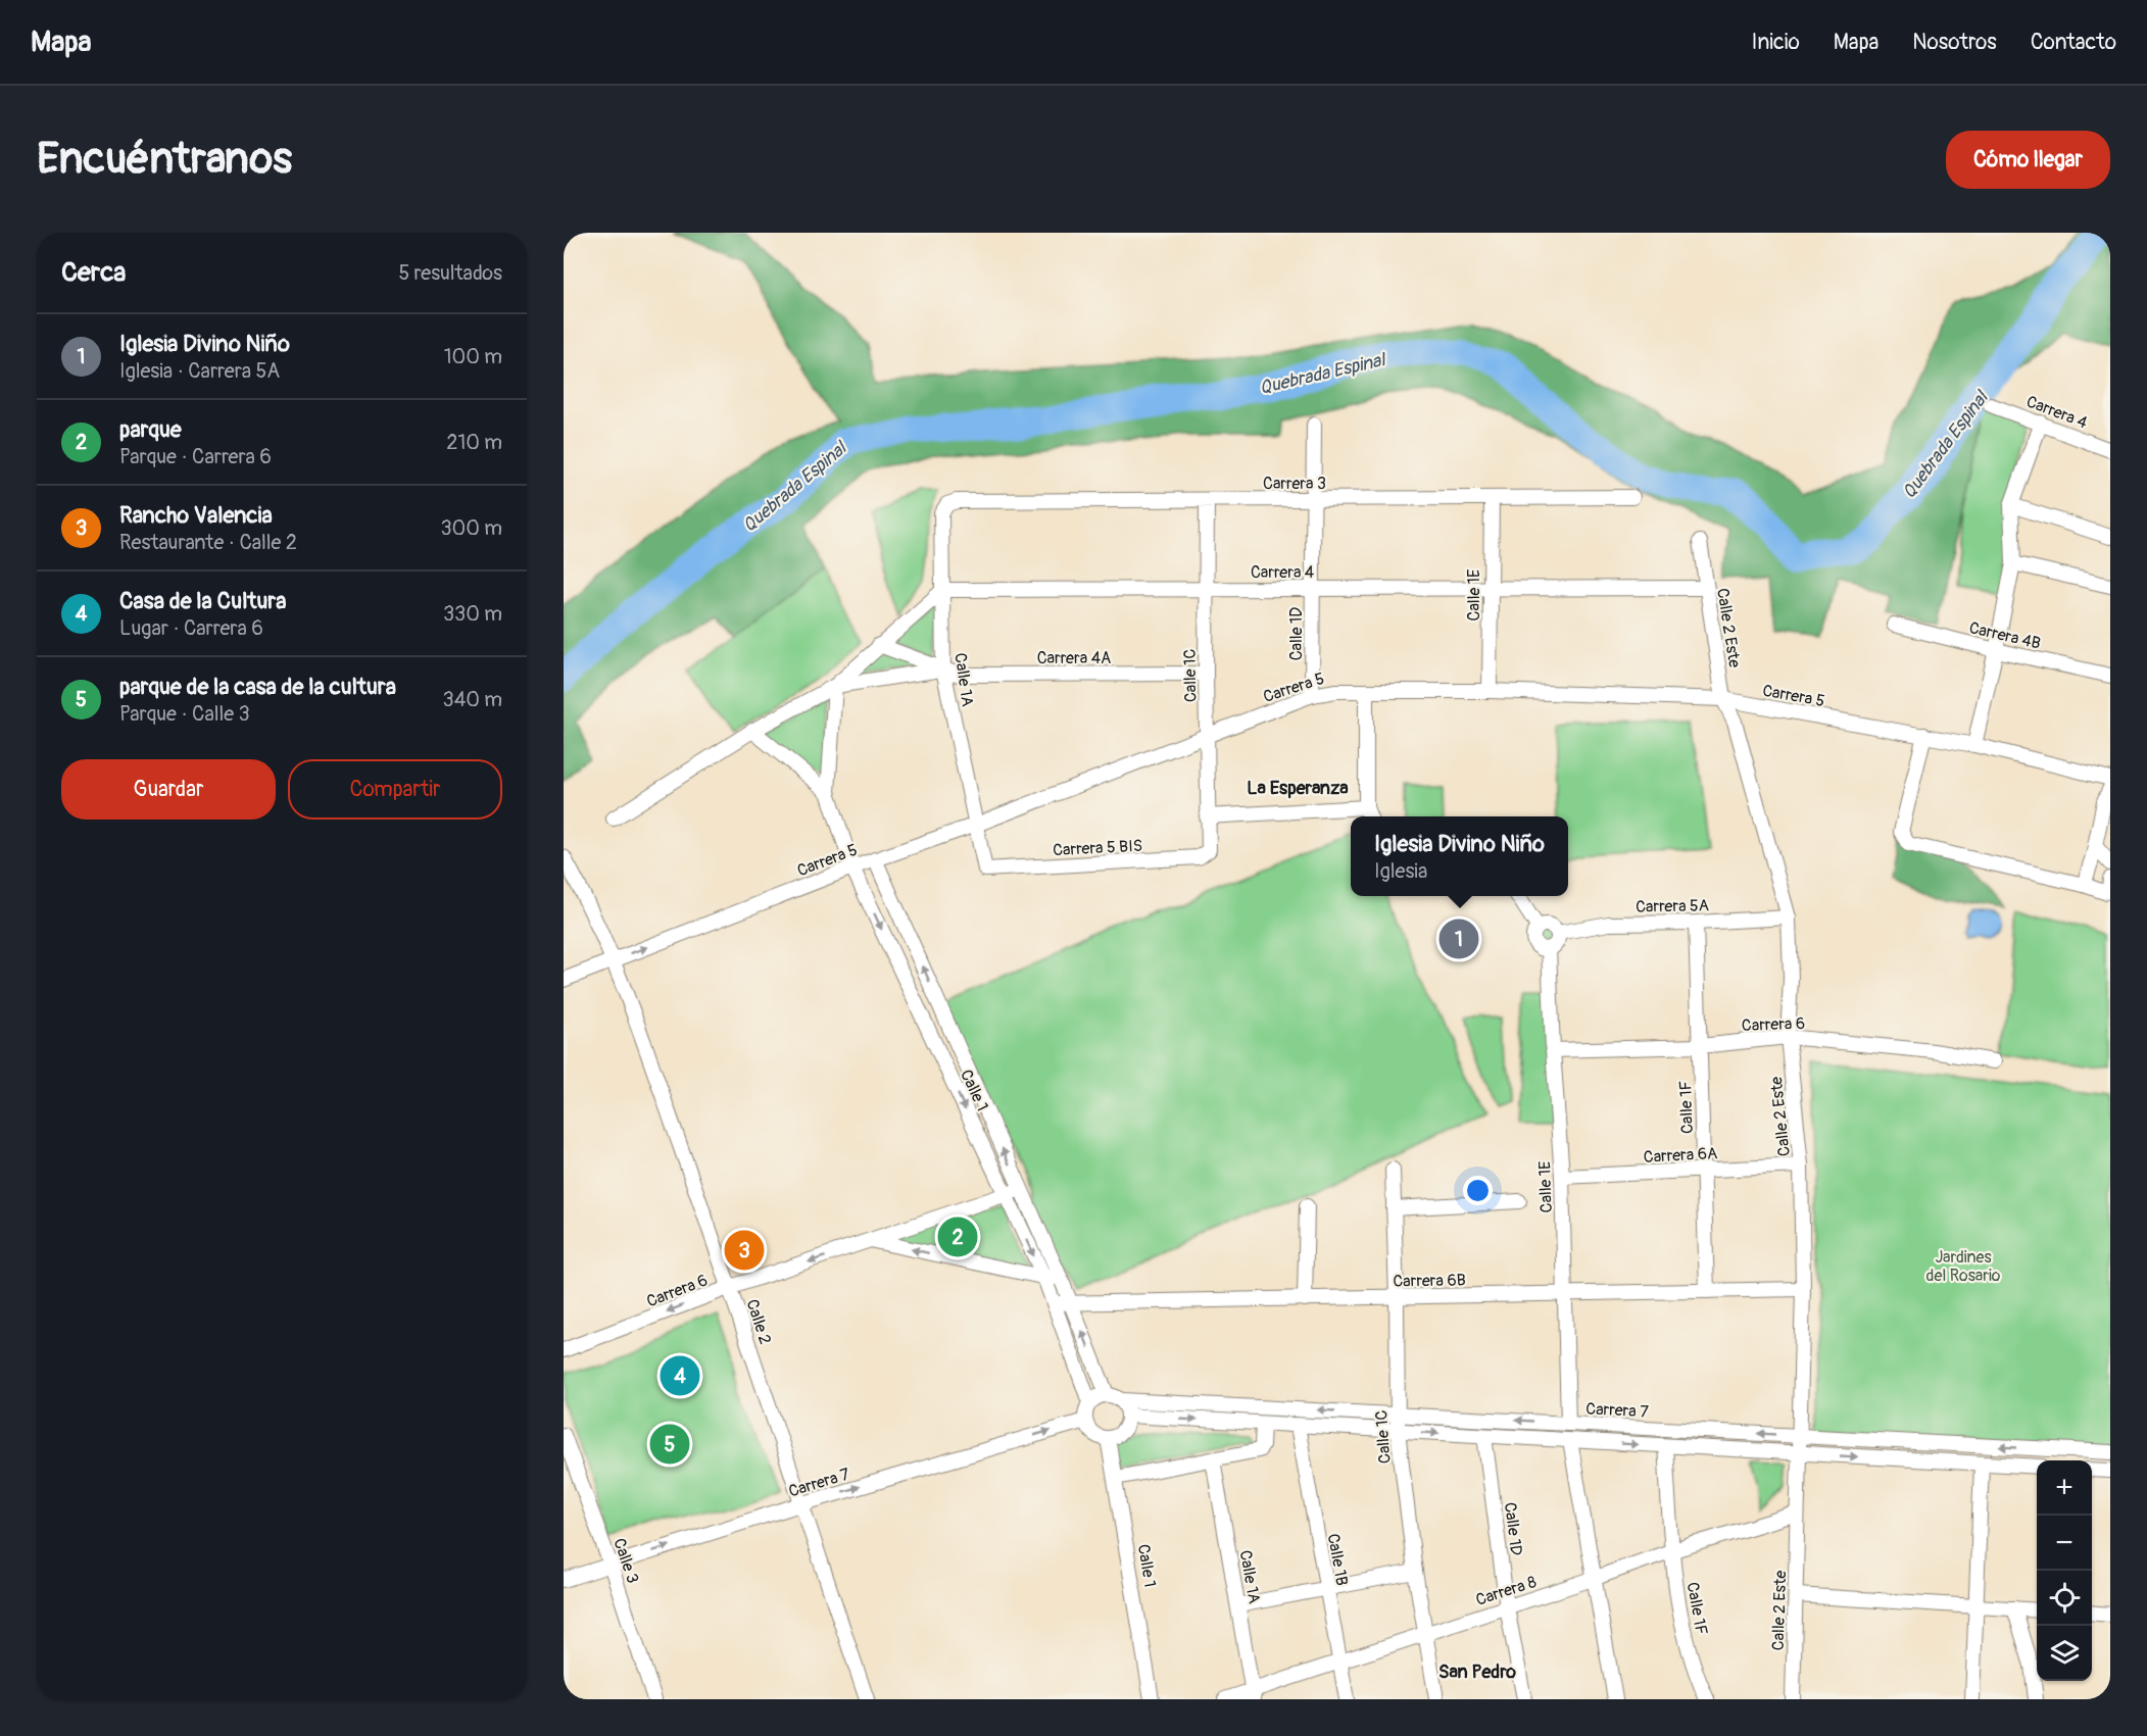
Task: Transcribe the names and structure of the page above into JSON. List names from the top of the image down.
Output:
{
  "streets": {
    "street": [
      "Carrera 4",
      "Carrera 3",
      "Calle 1E",
      "Calle 2 Este",
      "Calle 1D",
      "Carrera 4B",
      "Carrera 4A",
      "Calle 1C",
      "Calle 1A",
      "Carrera 5",
      "Carrera 5 BIS",
      "Carrera 5A",
      "Carrera 6",
      "Calle 1",
      "Calle 1F",
      "Carrera 6A",
      "Carrera 6B",
      "Calle 2",
      "Carrera 7",
      "Calle 1B",
      "Calle 3",
      "Carrera 8"
    ]
  },
  "crossings": [
    ["Carrera 4", "Calle 1E"],
    ["Carrera 4", "Calle 2 Este"],
    ["Carrera 4", "Calle 1D"],
    ["Carrera 4", "Calle 1C"],
    ["Carrera 4", "Calle 1A"],
    ["Carrera 3", "Calle 1E"],
    ["Carrera 3", "Calle 1D"],
    ["Carrera 3", "Calle 1C"],
    ["Carrera 3", "Calle 1A"],
    ["Calle 1E", "Carrera 5"],
    ["Calle 1E", "Carrera 5A"],
    ["Calle 1E", "Carrera 6"],
    ["Calle 1E", "Carrera 6A"],
    ["Calle 1E", "Carrera 6B"],
    ["Calle 1E", "Carrera 7"],
    ["Calle 2 Este", "Carrera 5"],
    ["Calle 2 Este", "Carrera 5A"],
    ["Calle 2 Este", "Carrera 6"],
    ["Calle 2 Este", "Carrera 6A"],
    ["Calle 2 Este", "Carrera 6B"],
    ["Calle 2 Este", "Carrera 7"],
    ["Calle 2 Este", "Carrera 8"],
    ["Calle 1D", "Carrera 5"],
    ["Calle 1D", "Carrera 7"],
    ["Calle 1D", "Carrera 8"],
    ["Carrera 4A", "Calle 1C"],
    ["Carrera 4A", "Calle 1A"],
    ["Carrera 4A", "Calle 1"],
    ["Calle 1C", "Carrera 5"],
    ["Calle 1C", "Carrera 5 BIS"],
    ["Calle 1C", "Carrera 6B"],
    ["Calle 1C", "Carrera 7"],
    ["Calle 1C", "Carrera 8"],
    ["Calle 1A", "Carrera 5"],
    ["Calle 1A", "Carrera 5 BIS"],
    ["Calle 1A", "Carrera 8"],
    ["Carrera 5", "Calle 1"],
    ["Carrera 5", "Calle 2"],
    ["Carrera 5A", "Calle 1F"],
    ["Carrera 6", "Calle 1"],
    ["Carrera 6", "Calle 1F"],
    ["Carrera 6", "Calle 2"],
    ["Calle 1", "Carrera 6B"],
    ["Calle 1", "Carrera 7"],
    ["Calle 1F", "Carrera 6A"],
    ["Calle 1F", "Carrera 6B"],
    ["Calle 1F", "Carrera 7"],
    ["Calle 1F", "Carrera 8"],
    ["Calle 2", "Carrera 7"],
    ["Carrera 7", "Calle 1B"],
    ["Carrera 7", "Calle 3"],
    ["Calle 1B", "Carrera 8"]
  ],
  "districts": ["La Esperanza", "San Pedro"],
  "water": ["Quebrada Espinal"],
  "parks": ["Jardines del Rosario"],
  "page": {
    "header": "Mapa",
    "nav": [
      "Inicio",
      "Mapa",
      "Nosotros",
      "Contacto"
    ],
    "buttons": [
      "Cómo llegar",
      ["Guardar", "Compartir"]
    ],
    "title": "Encuéntranos",
    "heading": ["Cerca", "5 resultados"],
    "list": [
      {
        "mark": "1",
        "name": "Iglesia Divino Niño",
        "note": "Iglesia · Carrera 5A",
        "value": "100 m"
      },
      {
        "mark": "2",
        "name": "parque",
        "note": "Parque · Carrera 6",
        "value": "210 m"
      },
      {
        "mark": "3",
        "name": "Rancho Valencia",
        "note": "Restaurante · Calle 2",
        "value": "300 m"
      },
      {
        "mark": "4",
        "name": "Casa de la Cultura",
        "note": "Lugar · Carrera 6",
        "value": "330 m"
      },
      {
        "mark": "5",
        "name": "parque de la casa de la cultura",
        "note": "Parque · Calle 3",
        "value": "340 m"
      }
    ],
    "popup": ["Iglesia Divino Niño", "Iglesia"],
    "pins": [
      "1",
      "2",
      "3",
      "4",
      "5"
    ],
    "map_buttons": ["+", "−"]
  }
}
